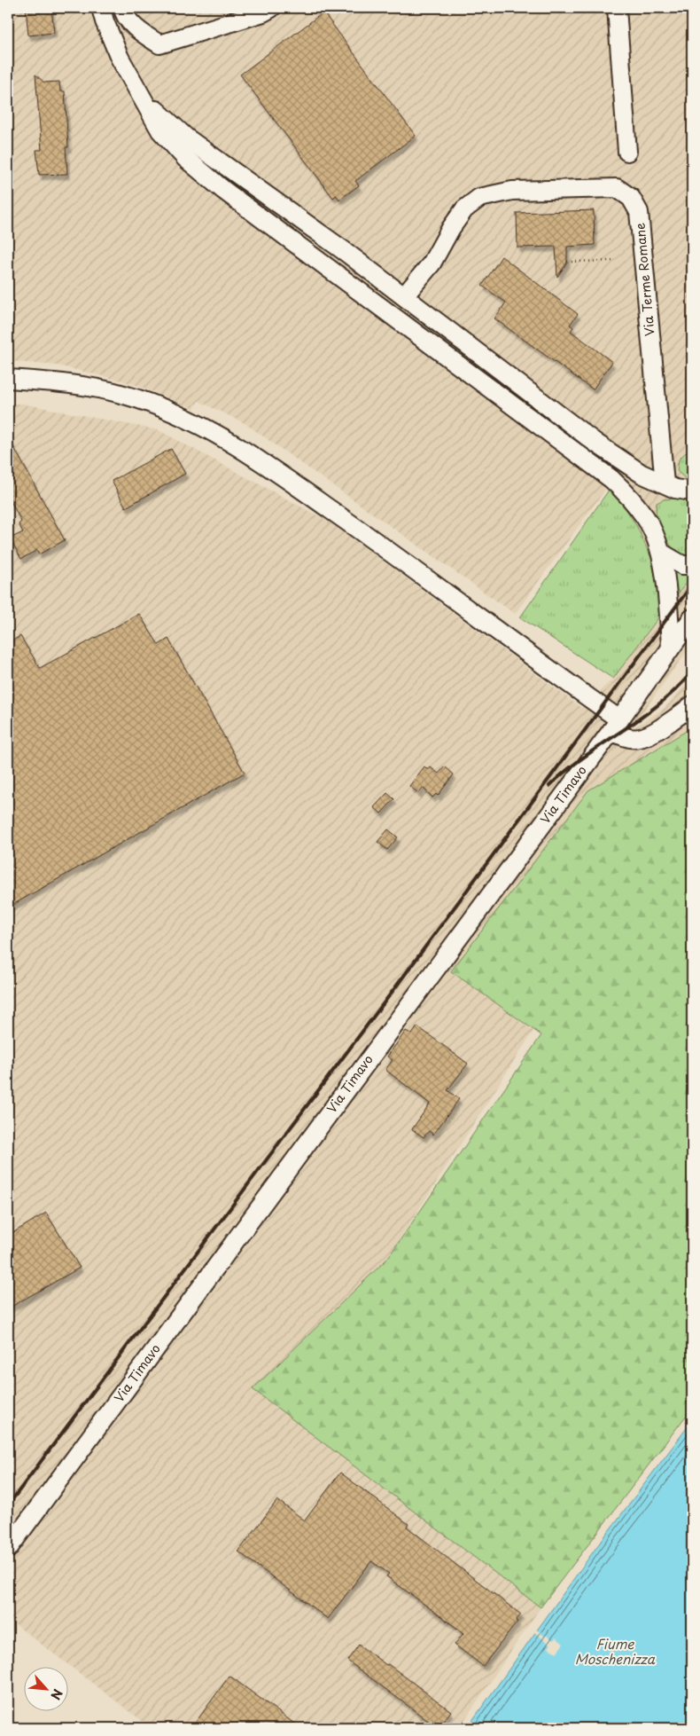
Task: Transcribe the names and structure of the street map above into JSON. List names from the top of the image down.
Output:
{
  "streets": {
    "street": ["Via Terme Romane", "Via Timavo"]
  },
  "water": ["Fiume Moschenizza"],
  "north": "bottom right"
}
